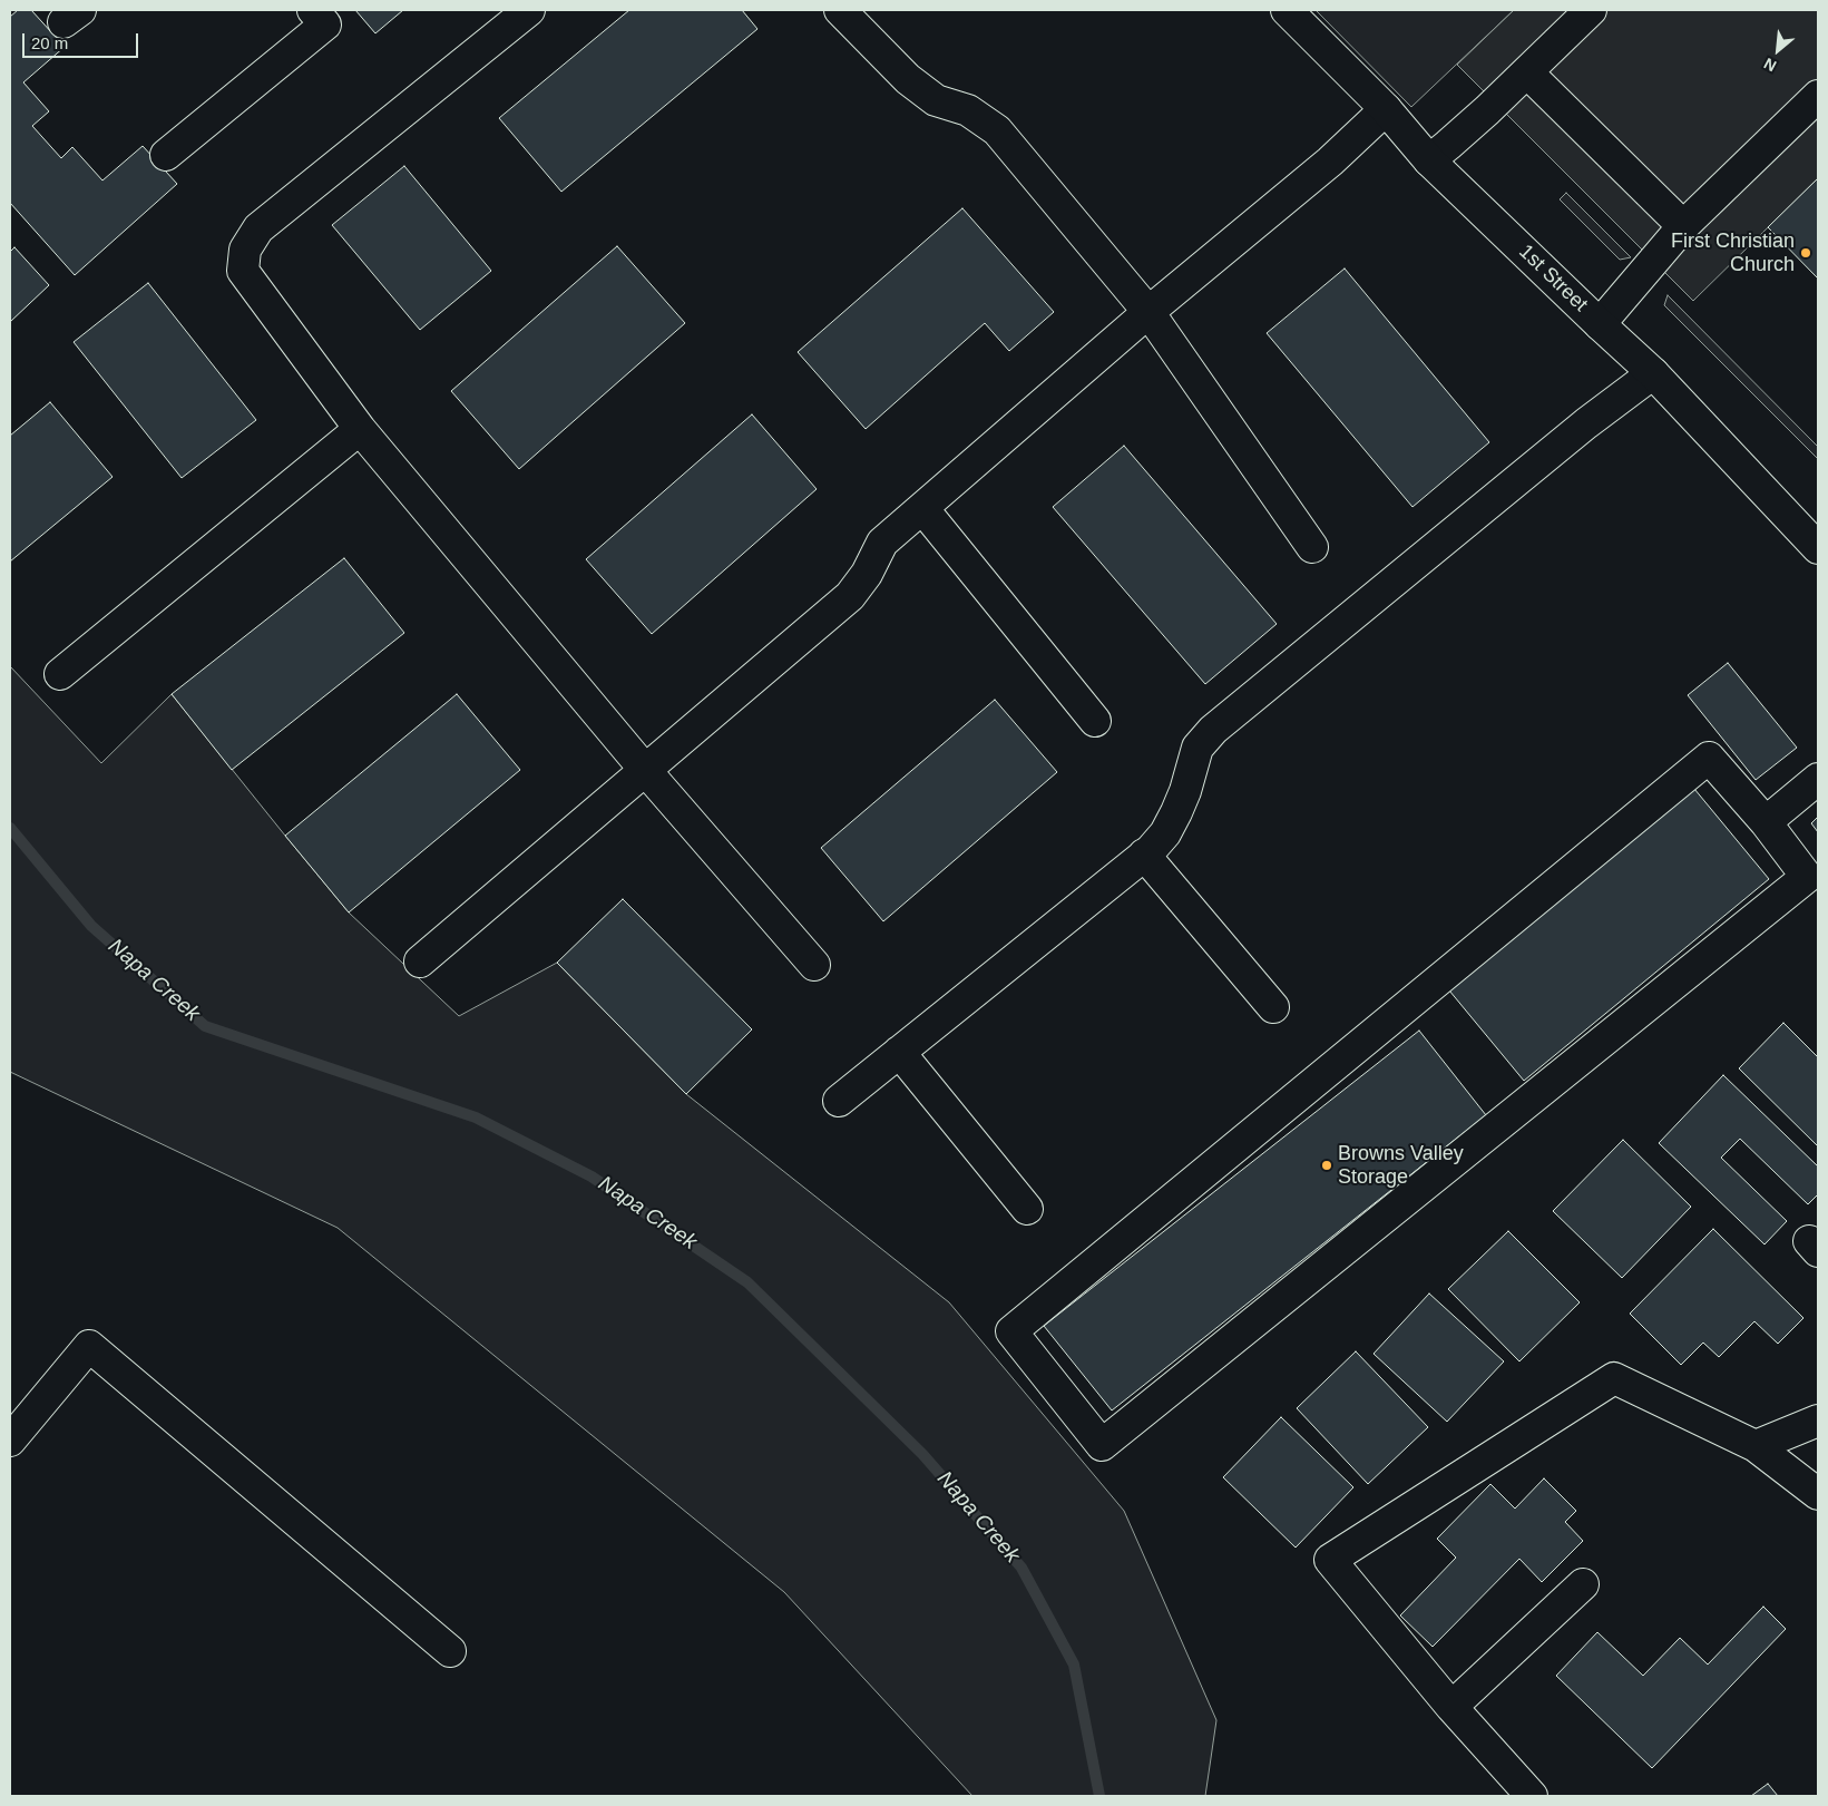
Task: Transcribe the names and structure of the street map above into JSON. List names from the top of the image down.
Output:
{
  "streets": {
    "main road": ["1st Street"]
  },
  "water": ["Napa Creek"],
  "places": ["First Christian Church", "Browns Valley Storage"],
  "scale_bar": "20 m",
  "north": "bottom left"
}
